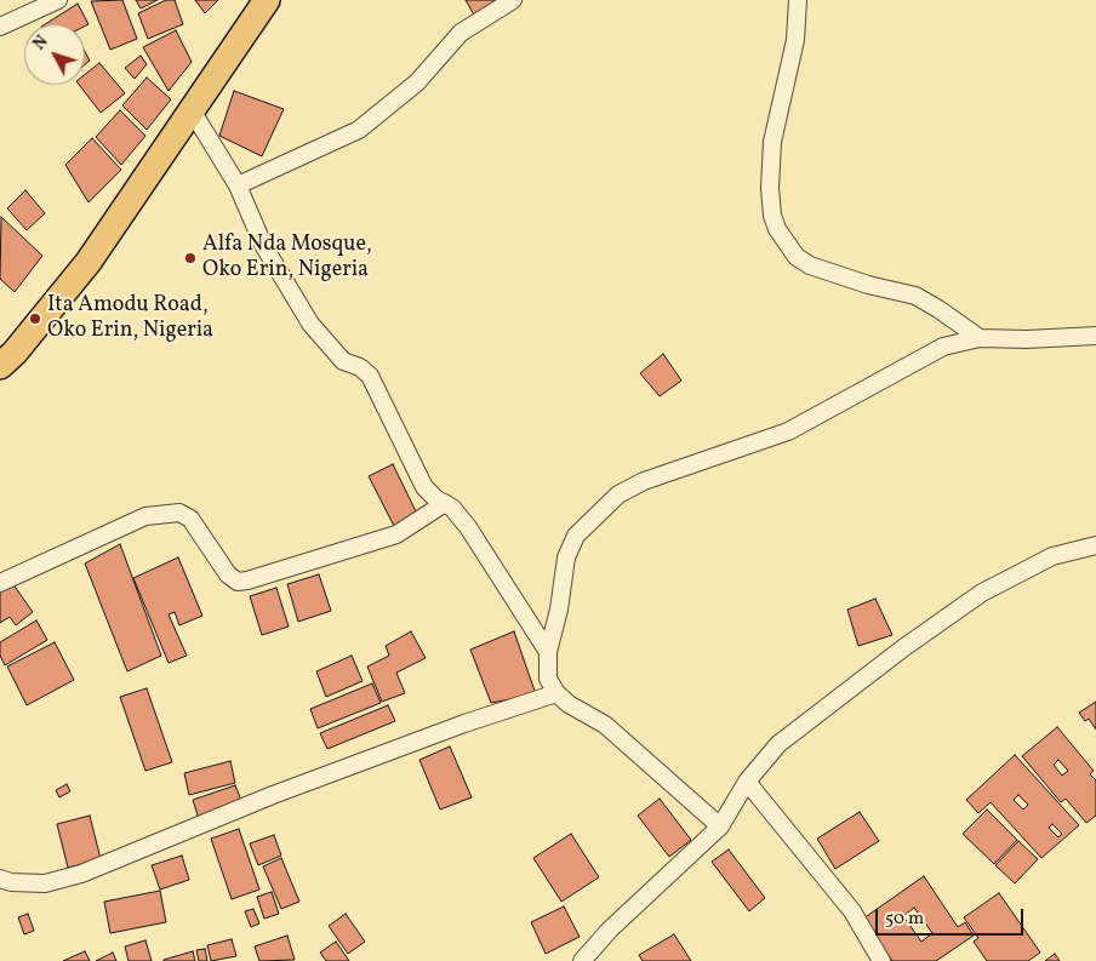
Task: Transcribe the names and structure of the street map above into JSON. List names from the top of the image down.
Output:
{
  "places": ["Alfa Nda Mosque, Oko Erin, Nigeria", "Ita Amodu Road, Oko Erin, Nigeria"],
  "scale_bar": "50 m",
  "north": "top left"
}
